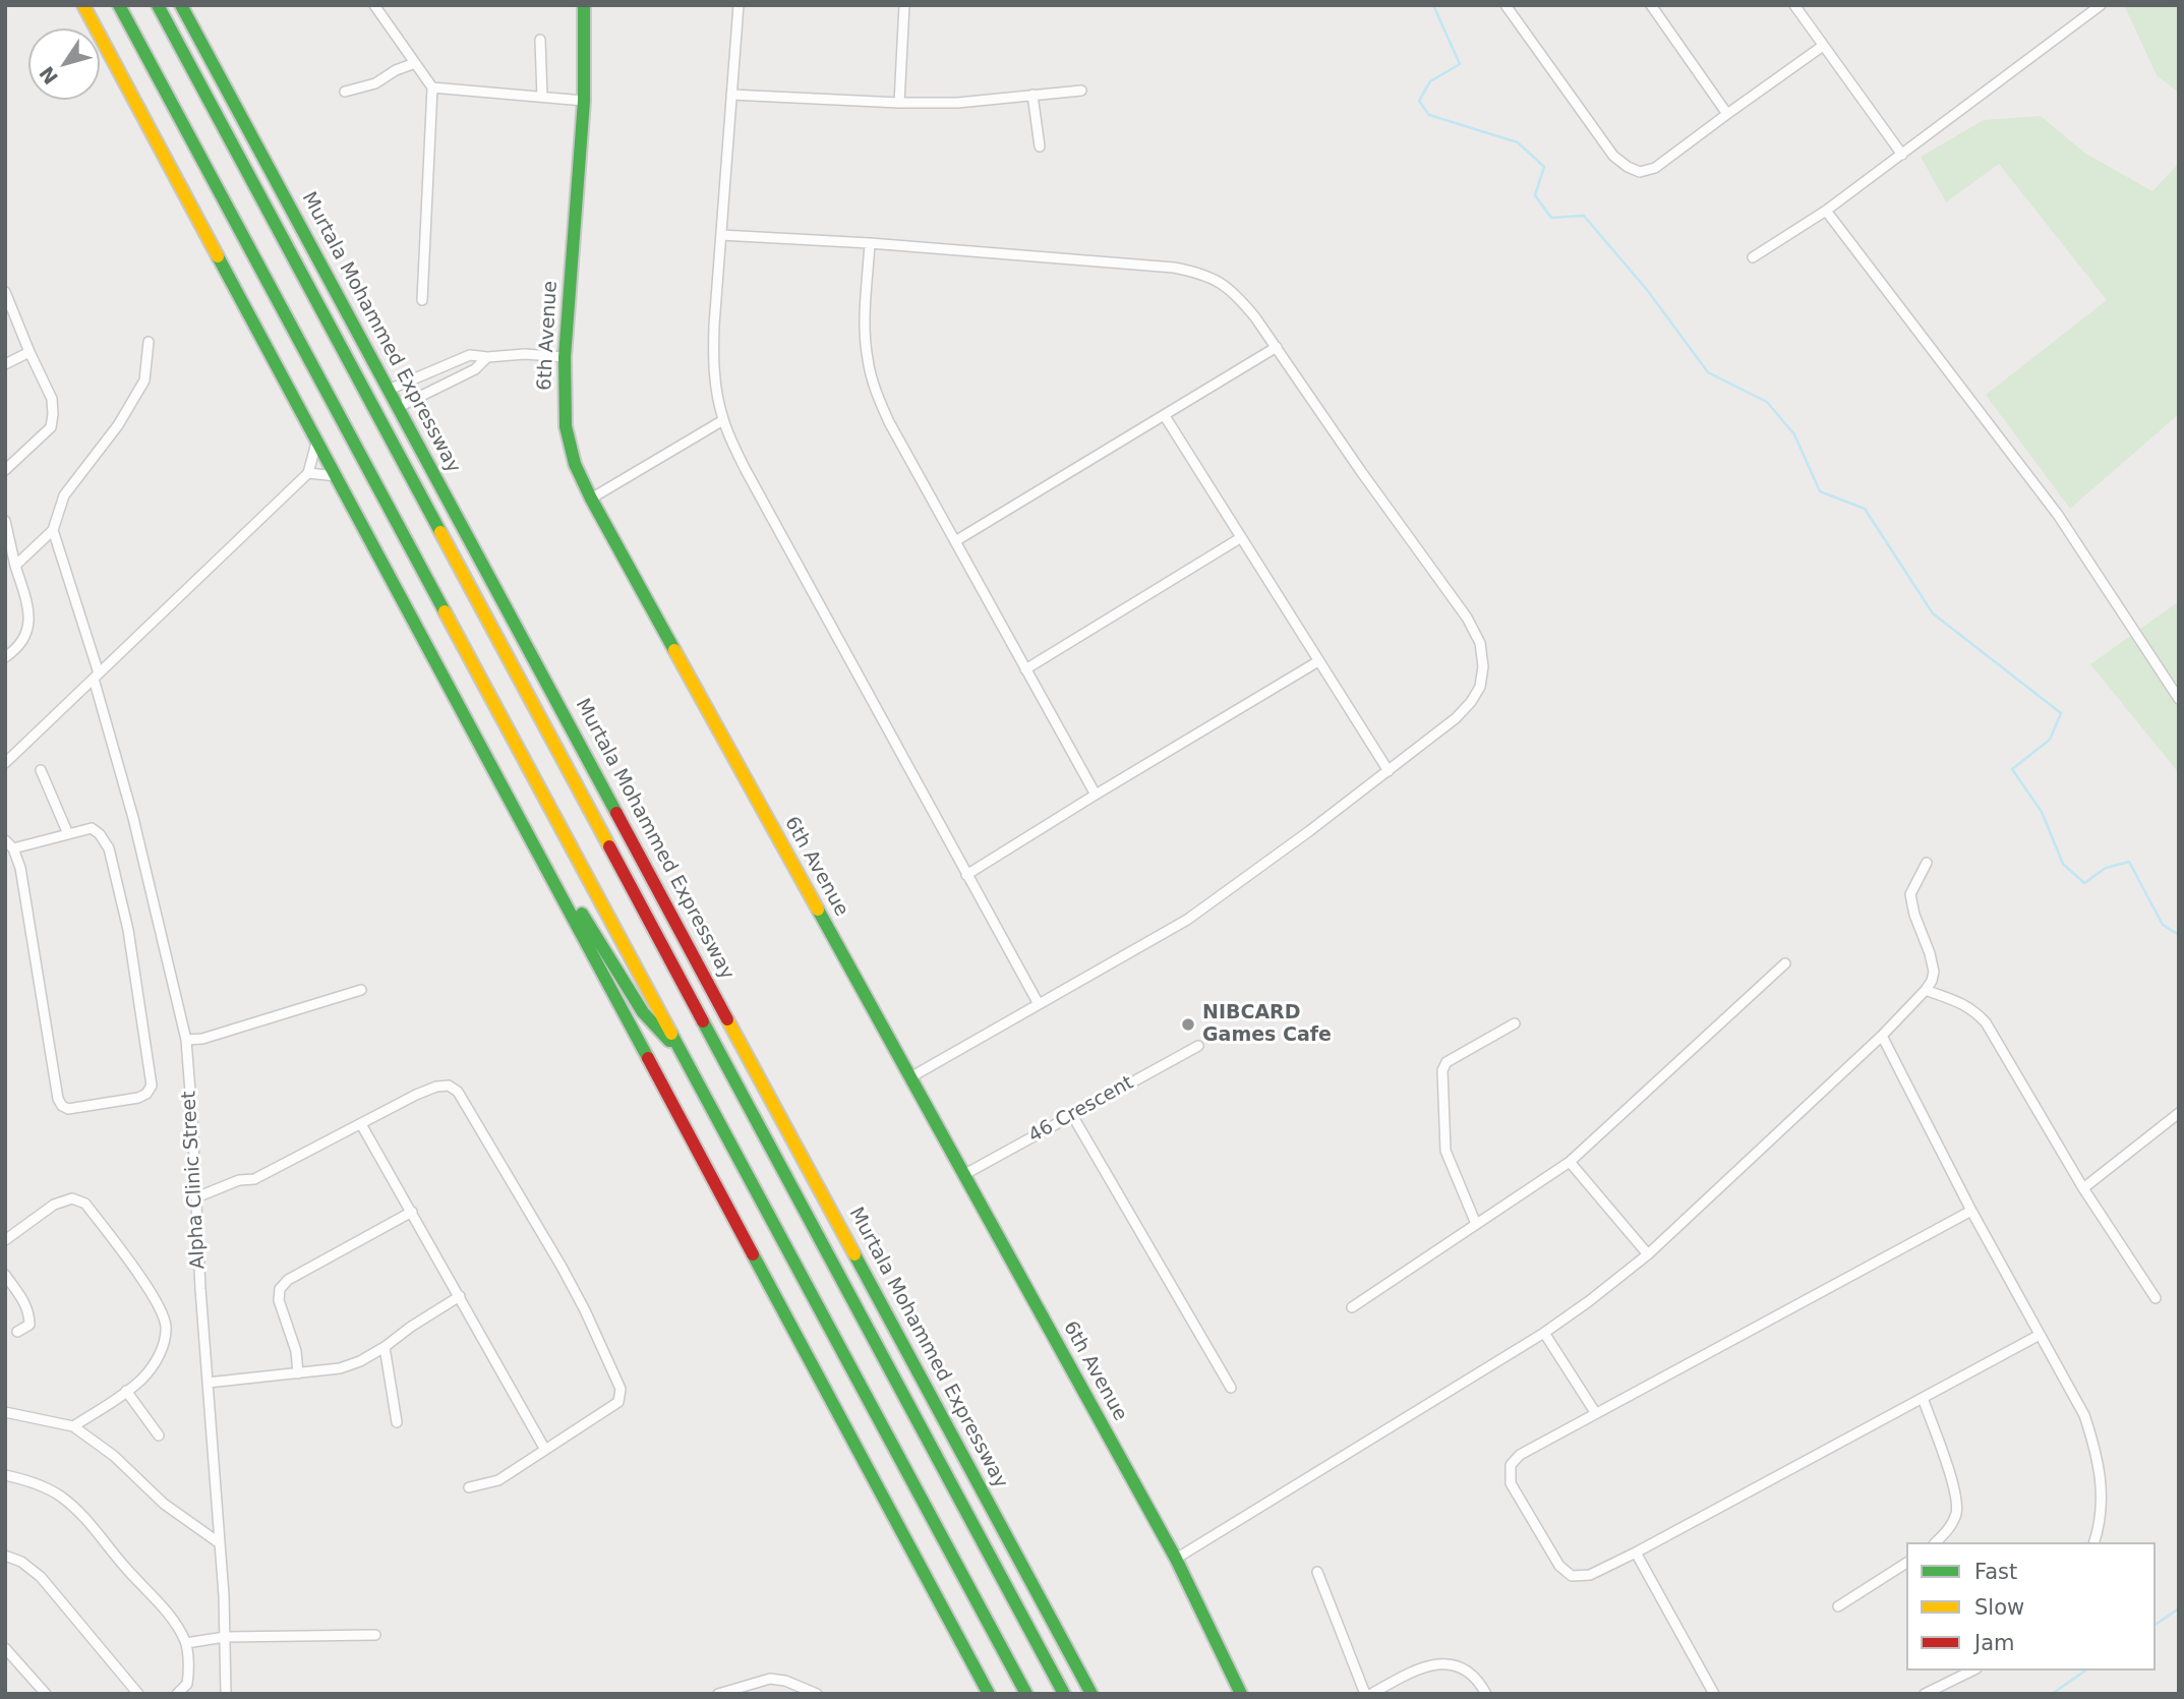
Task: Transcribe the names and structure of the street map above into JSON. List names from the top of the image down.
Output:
{
  "streets": {
    "main road": ["Murtala Mohammed Expressway", "6th Avenue"],
    "street": ["46 Crescent", "Alpha Clinic Street"]
  },
  "crossings": [
    ["6th Avenue", "46 Crescent"]
  ],
  "places": ["NIBCARD Games Cafe"],
  "legend": ["Fast", "Slow", "Jam"],
  "north": "bottom left"
}
